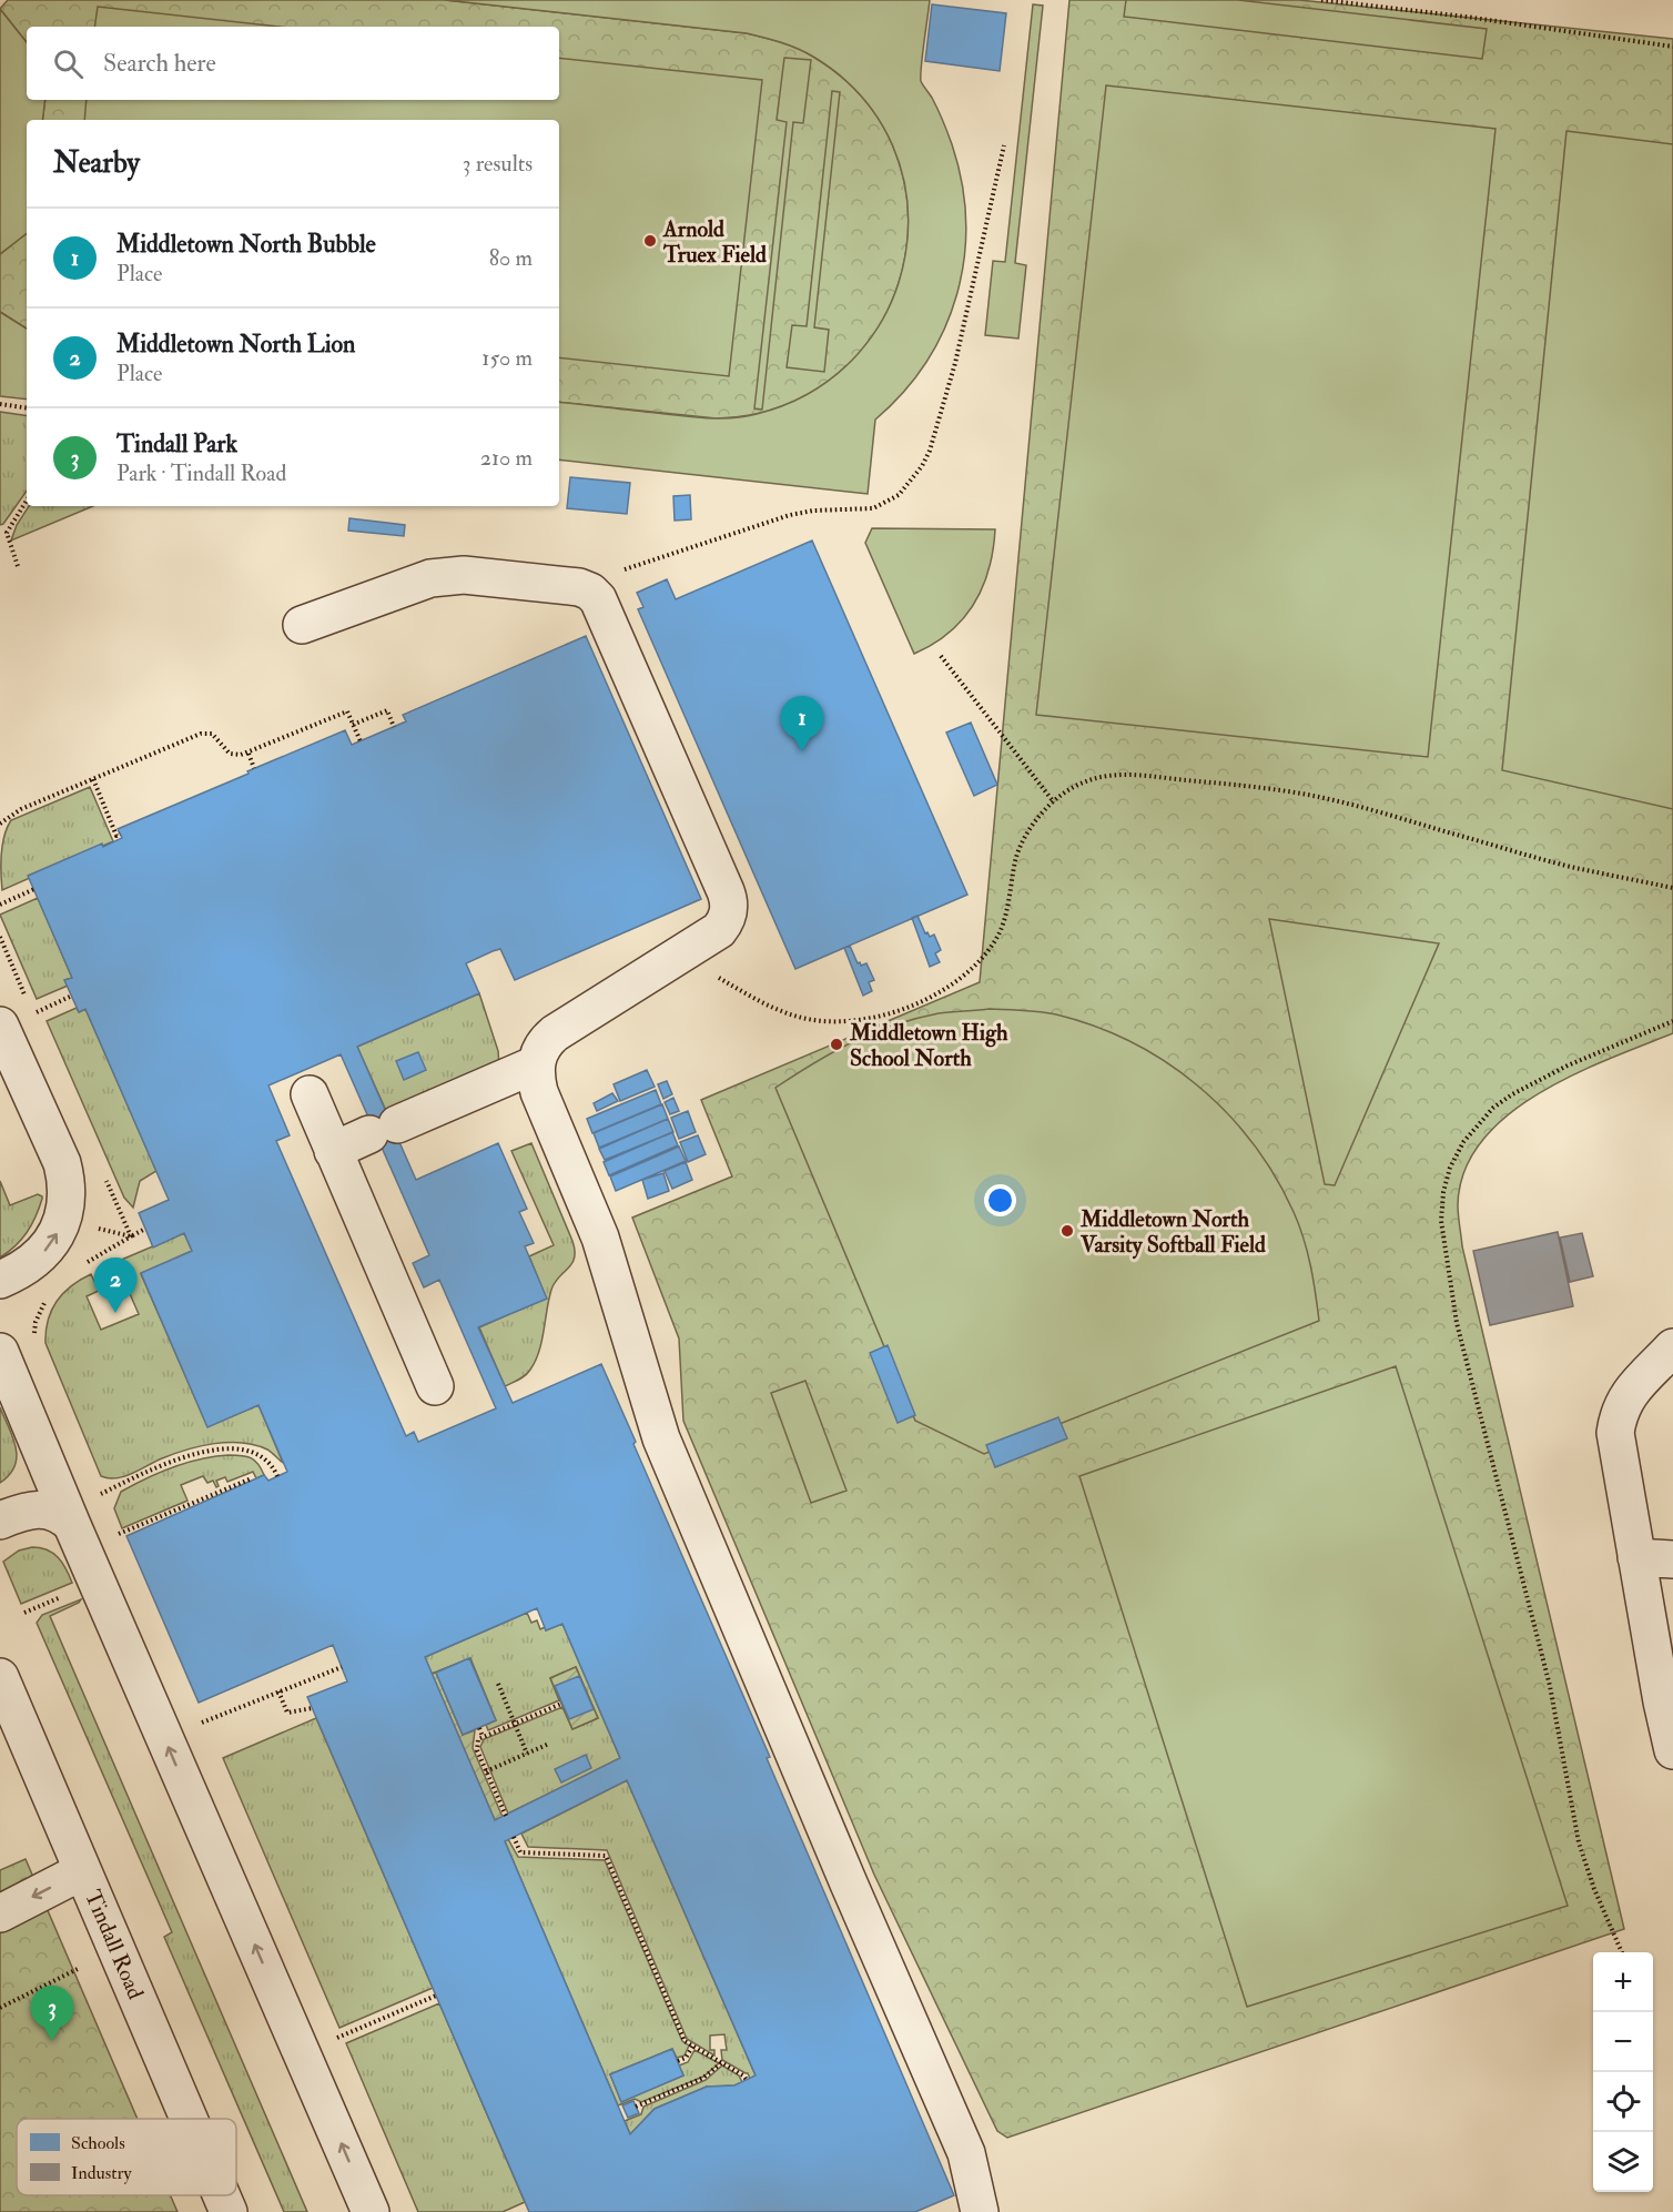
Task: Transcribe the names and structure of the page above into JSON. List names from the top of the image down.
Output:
{
  "streets": {
    "street": ["Tindall Road"]
  },
  "places": ["Arnold Truex Field", "Middletown High School North", "Middletown North Varsity Softball Field"],
  "legend": ["Schools", "Industry"],
  "page": {
    "search": "Search here",
    "heading": ["Nearby", "3 results"],
    "list": [
      {
        "mark": "1",
        "name": "Middletown North Bubble",
        "note": "Place",
        "value": "80 m"
      },
      {
        "mark": "2",
        "name": "Middletown North Lion",
        "note": "Place",
        "value": "150 m"
      },
      {
        "mark": "3",
        "name": "Tindall Park",
        "note": "Park · Tindall Road",
        "value": "210 m"
      }
    ],
    "pins": ["1", "2", "3"],
    "map_buttons": ["+", "−"]
  }
}
